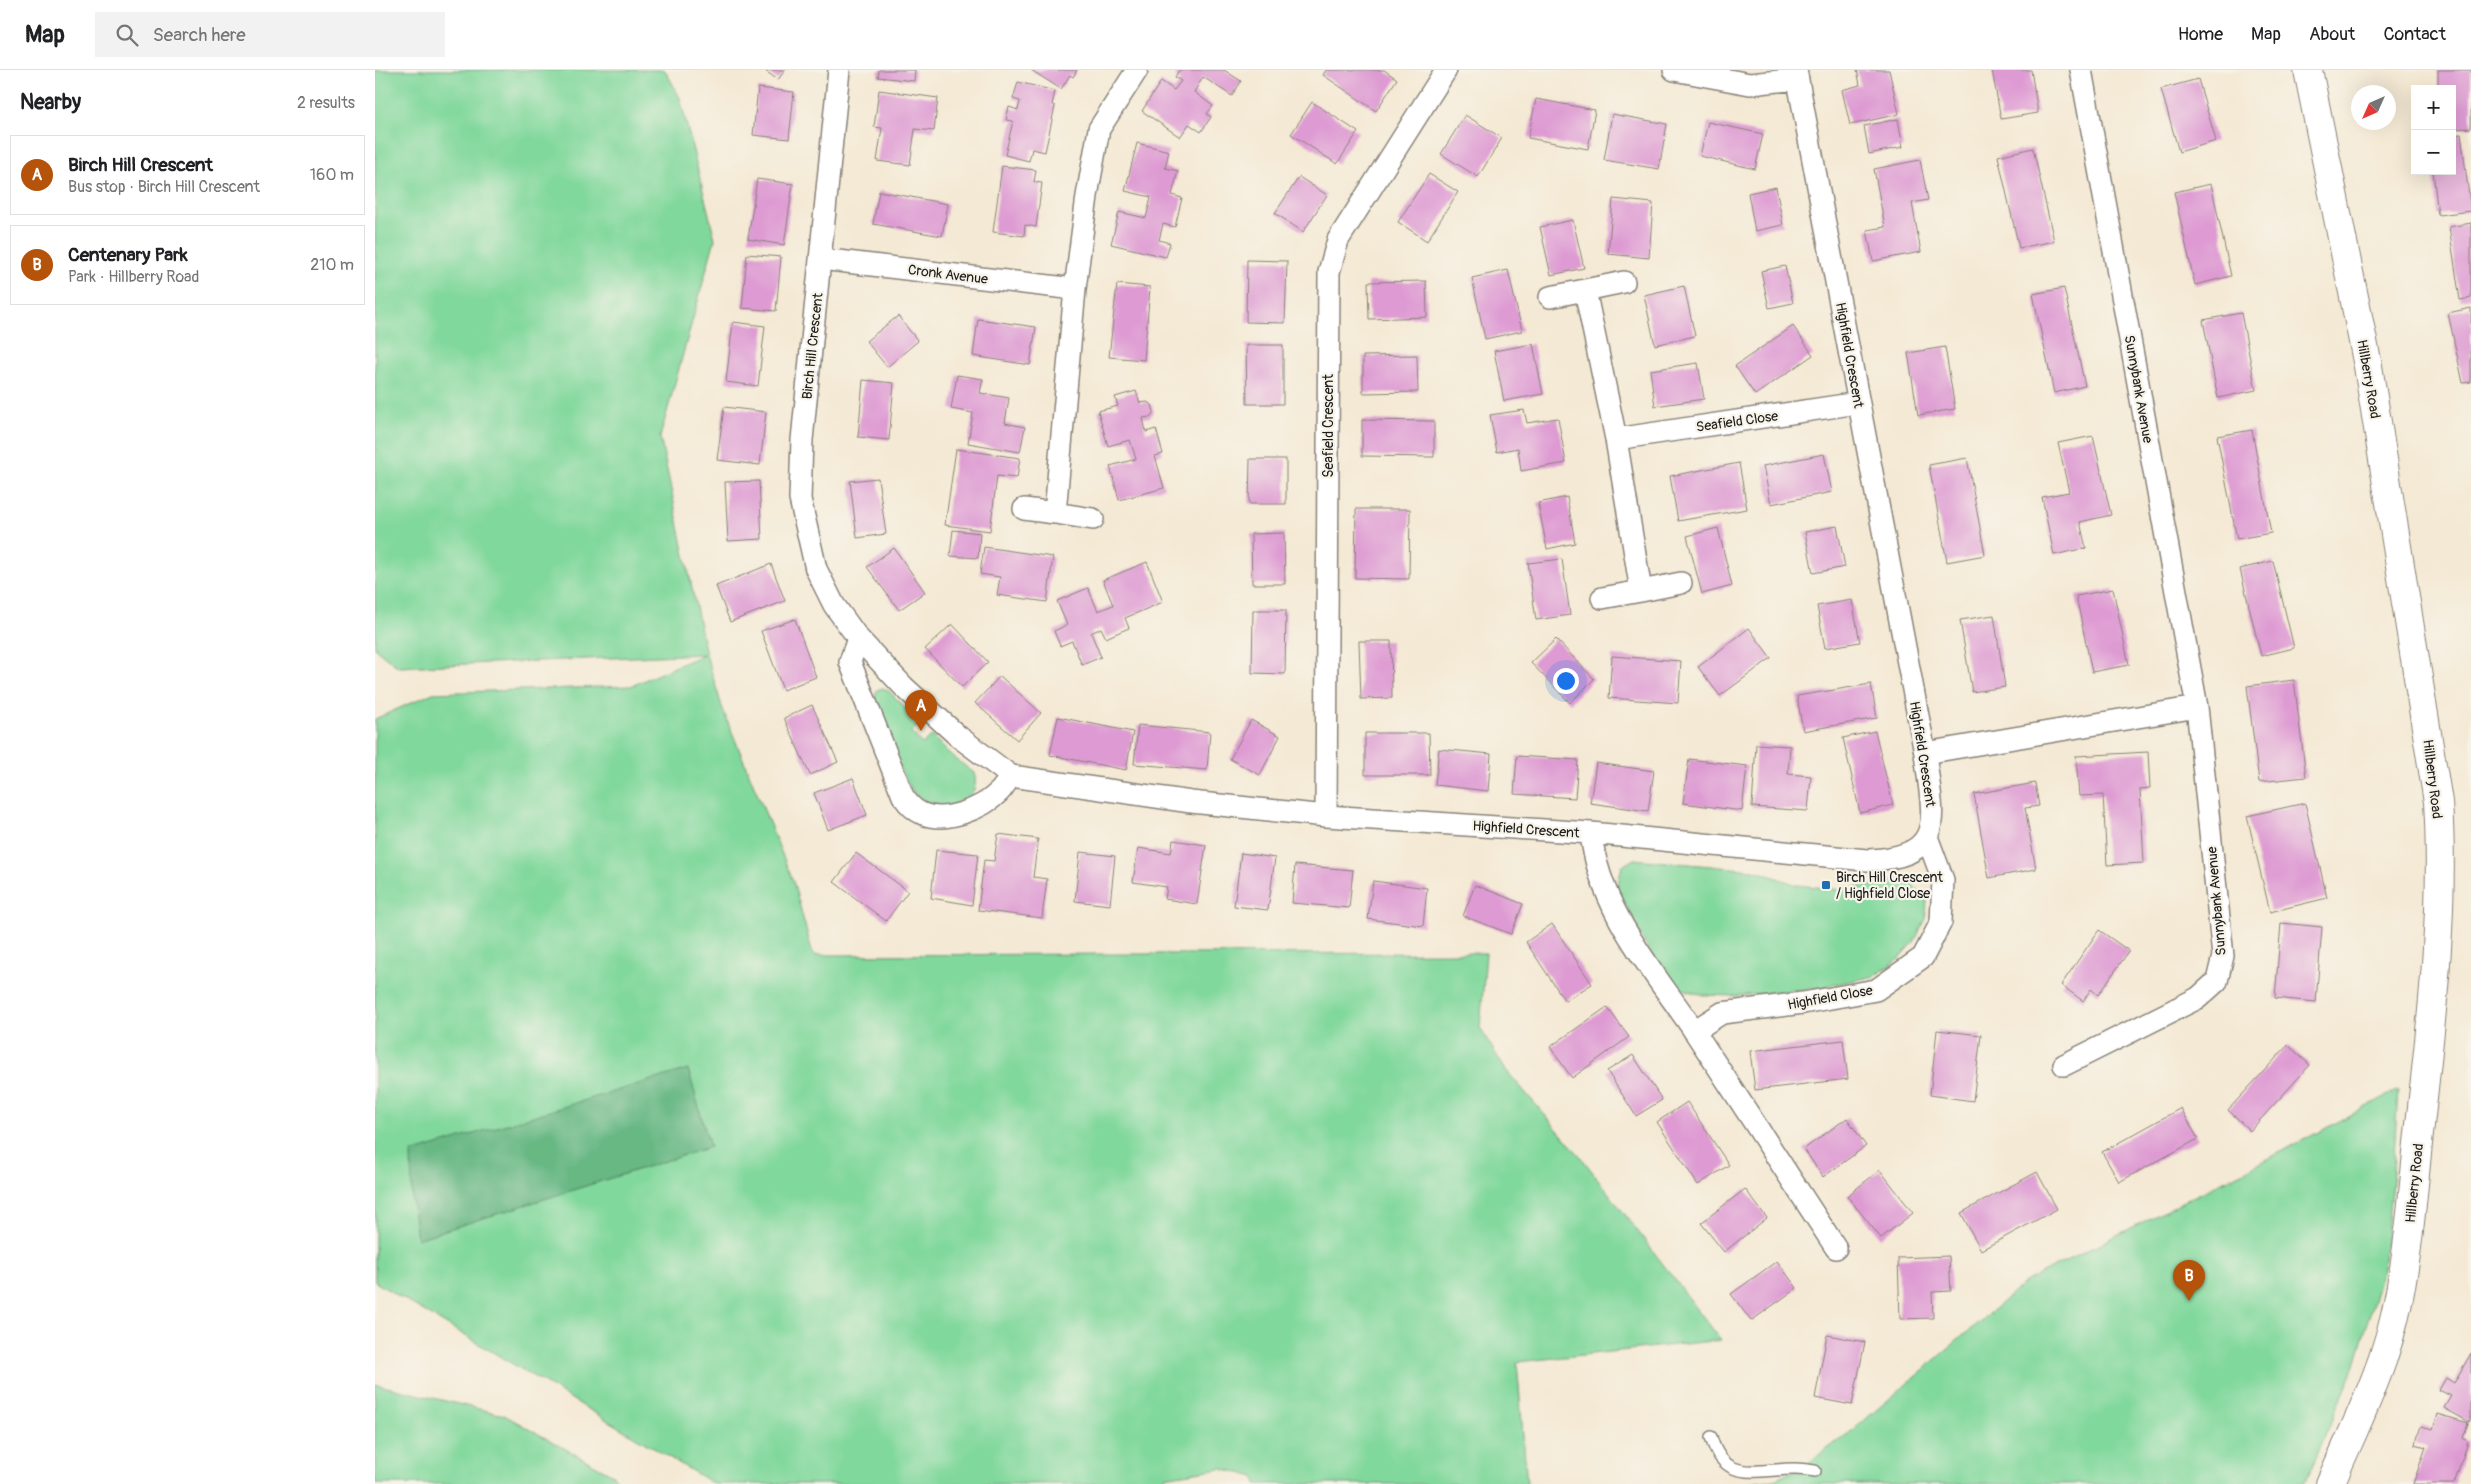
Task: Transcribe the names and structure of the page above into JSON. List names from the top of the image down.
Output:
{
  "streets": {
    "highway": ["Hillberry Road"],
    "street": [
      "Cronk Avenue",
      "Birch Hill Crescent",
      "Highfield Crescent",
      "Sunnybank Avenue",
      "Seafield Close",
      "Seafield Crescent",
      "Highfield Close"
    ]
  },
  "crossings": [
    ["Cronk Avenue", "Birch Hill Crescent"],
    ["Birch Hill Crescent", "Highfield Crescent"],
    ["Birch Hill Crescent", "Seafield Crescent"],
    ["Highfield Crescent", "Seafield Close"],
    ["Highfield Crescent", "Seafield Crescent"],
    ["Highfield Crescent", "Highfield Close"]
  ],
  "places": {
    "transit": ["Birch Hill Crescent / Highfield Close"]
  },
  "north": "bottom left",
  "page": {
    "header": "Map",
    "search": "Search here",
    "nav": [
      "Home",
      "Map",
      "About",
      "Contact"
    ],
    "heading": ["Nearby", "2 results"],
    "map_buttons": ["+", "−"],
    "list": [
      {
        "mark": "A",
        "name": "Birch Hill Crescent",
        "note": "Bus stop · Birch Hill Crescent",
        "value": "160 m"
      },
      {
        "mark": "B",
        "name": "Centenary Park",
        "note": "Park · Hillberry Road",
        "value": "210 m"
      }
    ],
    "pins": ["A", "B"]
  }
}
